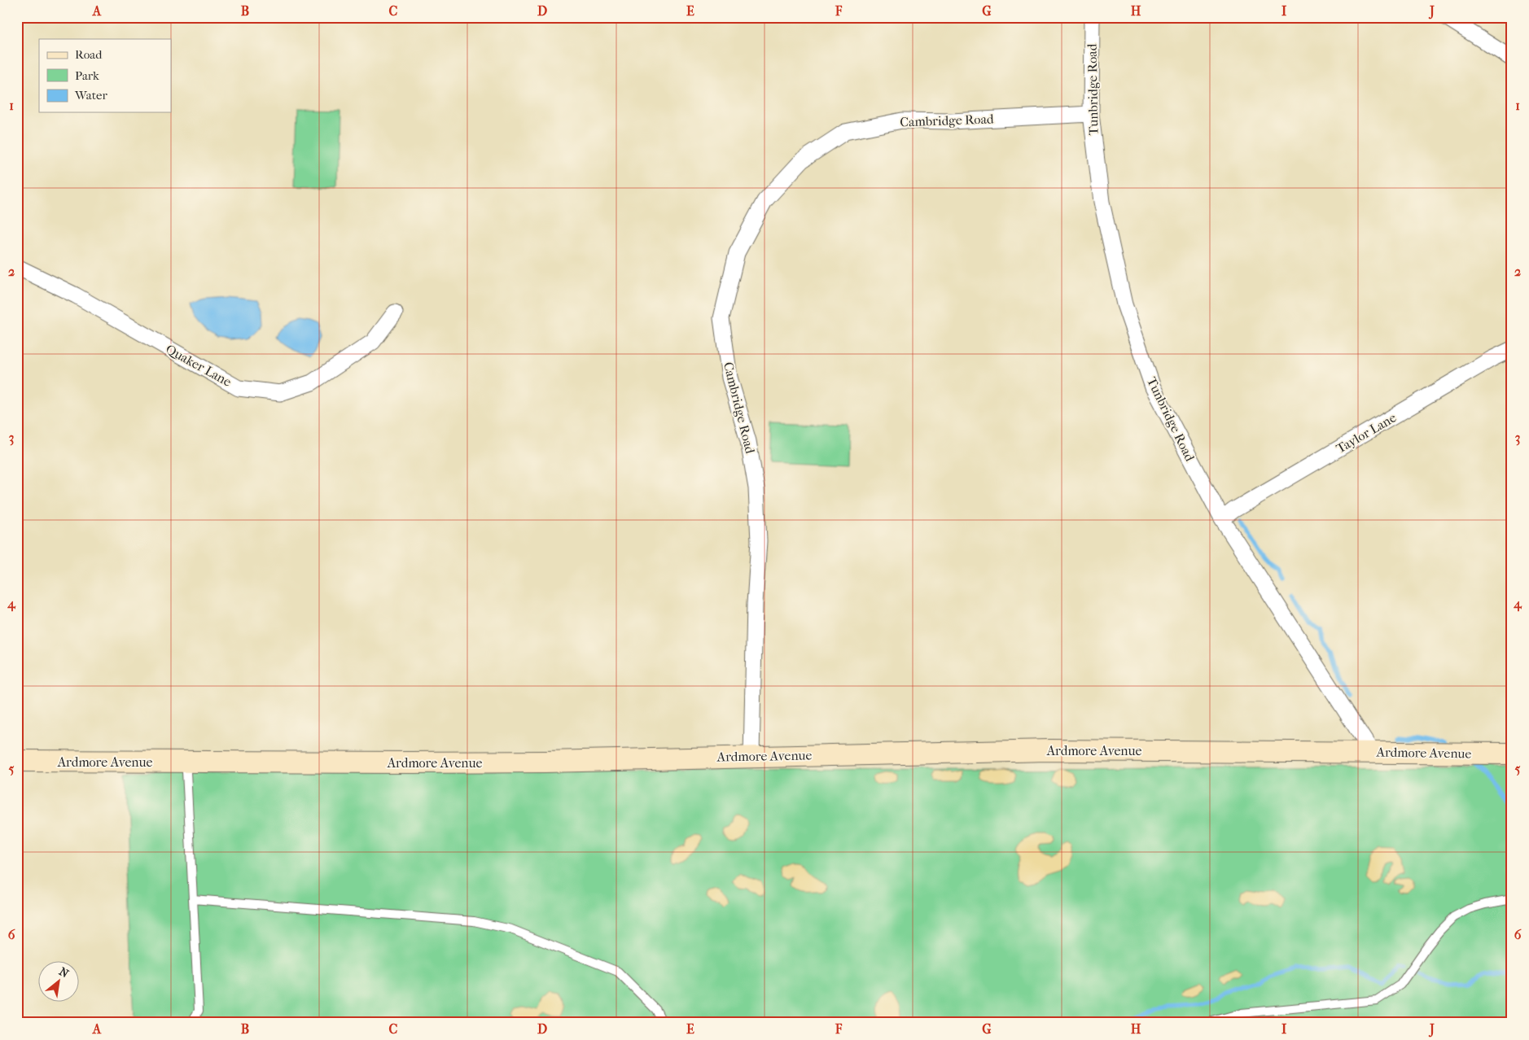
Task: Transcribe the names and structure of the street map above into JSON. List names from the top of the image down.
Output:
{
  "streets": {
    "street": [
      "Tunbridge Road",
      "Cambridge Road",
      "Quaker Lane",
      "Taylor Lane",
      "Ardmore Avenue"
    ]
  },
  "crossings": [
    ["Tunbridge Road", "Cambridge Road"],
    ["Tunbridge Road", "Taylor Lane"],
    ["Tunbridge Road", "Ardmore Avenue"],
    ["Cambridge Road", "Ardmore Avenue"]
  ],
  "legend": ["Road", "Park", "Water"],
  "north": "top right",
  "grid": {
    "columns": [
      "A",
      "B",
      "C",
      "D",
      "E",
      "F",
      "G",
      "H",
      "I",
      "J"
    ],
    "rows": [
      "1",
      "2",
      "3",
      "4",
      "5",
      "6"
    ]
  }
}
